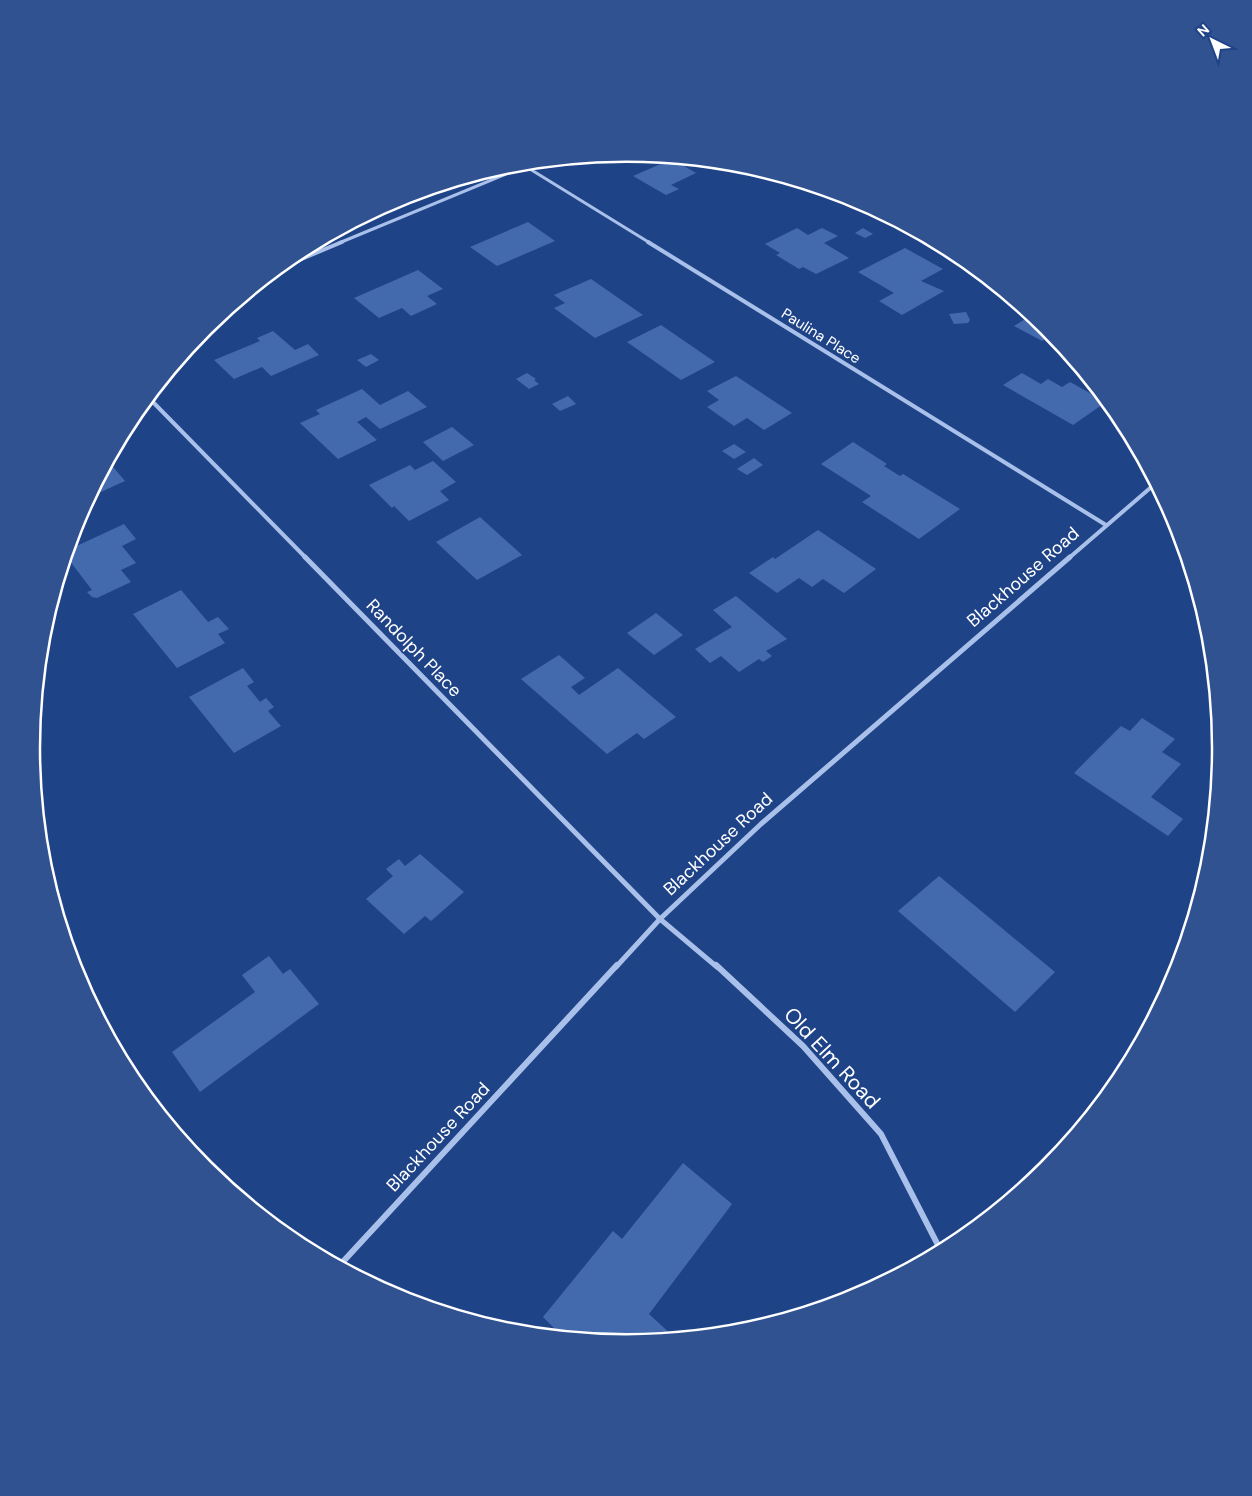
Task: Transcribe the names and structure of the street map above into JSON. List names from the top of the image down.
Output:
{
  "streets": {
    "street": [
      "Paulina Place",
      "Blackhouse Road",
      "Randolph Place",
      "Old Elm Road"
    ]
  },
  "crossings": [
    ["Paulina Place", "Blackhouse Road"],
    ["Blackhouse Road", "Randolph Place"],
    ["Blackhouse Road", "Old Elm Road"],
    ["Randolph Place", "Old Elm Road"]
  ],
  "north": "top left"
}
